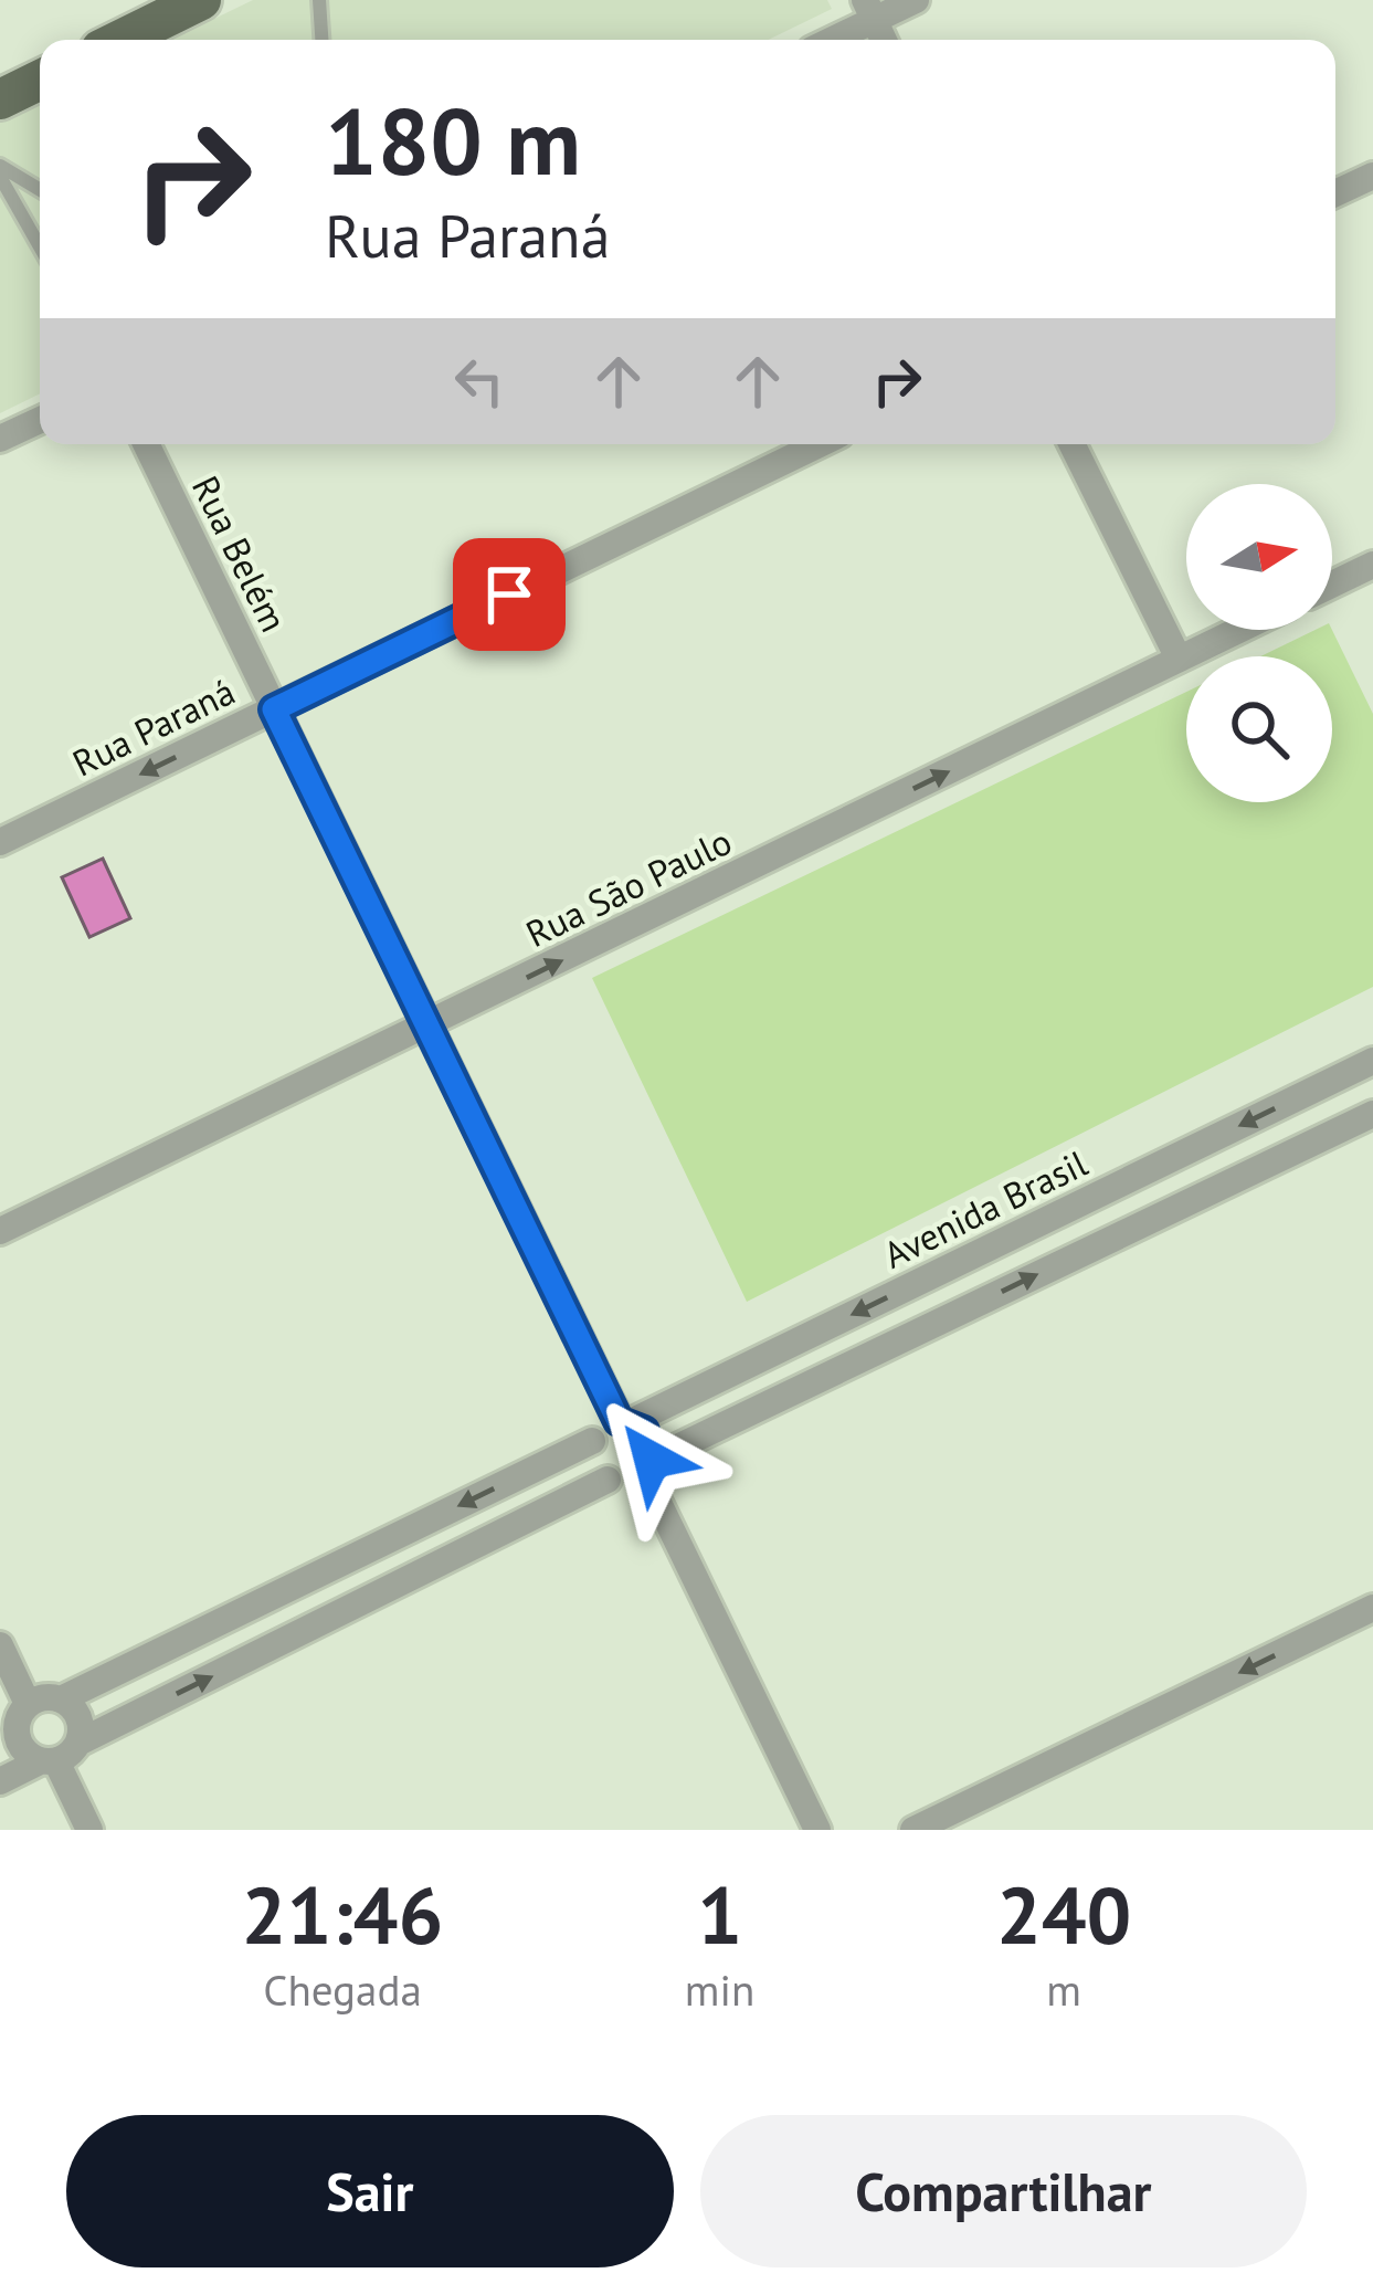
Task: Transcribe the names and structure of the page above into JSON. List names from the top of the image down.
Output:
{
  "streets": {
    "street": [
      "Rua Belém",
      "Rua Paraná",
      "Rua São Paulo",
      "Avenida Brasil"
    ]
  },
  "crossings": [
    ["Rua Belém", "Rua Paraná"],
    ["Rua Belém", "Rua São Paulo"],
    ["Rua Belém", "Avenida Brasil"]
  ],
  "one_way": ["Rua São Paulo"],
  "north": "right",
  "page": {
    "turn": ["180 m", "Rua Paraná"],
    "eta": [
      "21:46",
      "Chegada",
      "1",
      "min",
      "240",
      "m"
    ],
    "buttons": ["Sair", "Compartilhar"]
  }
}
